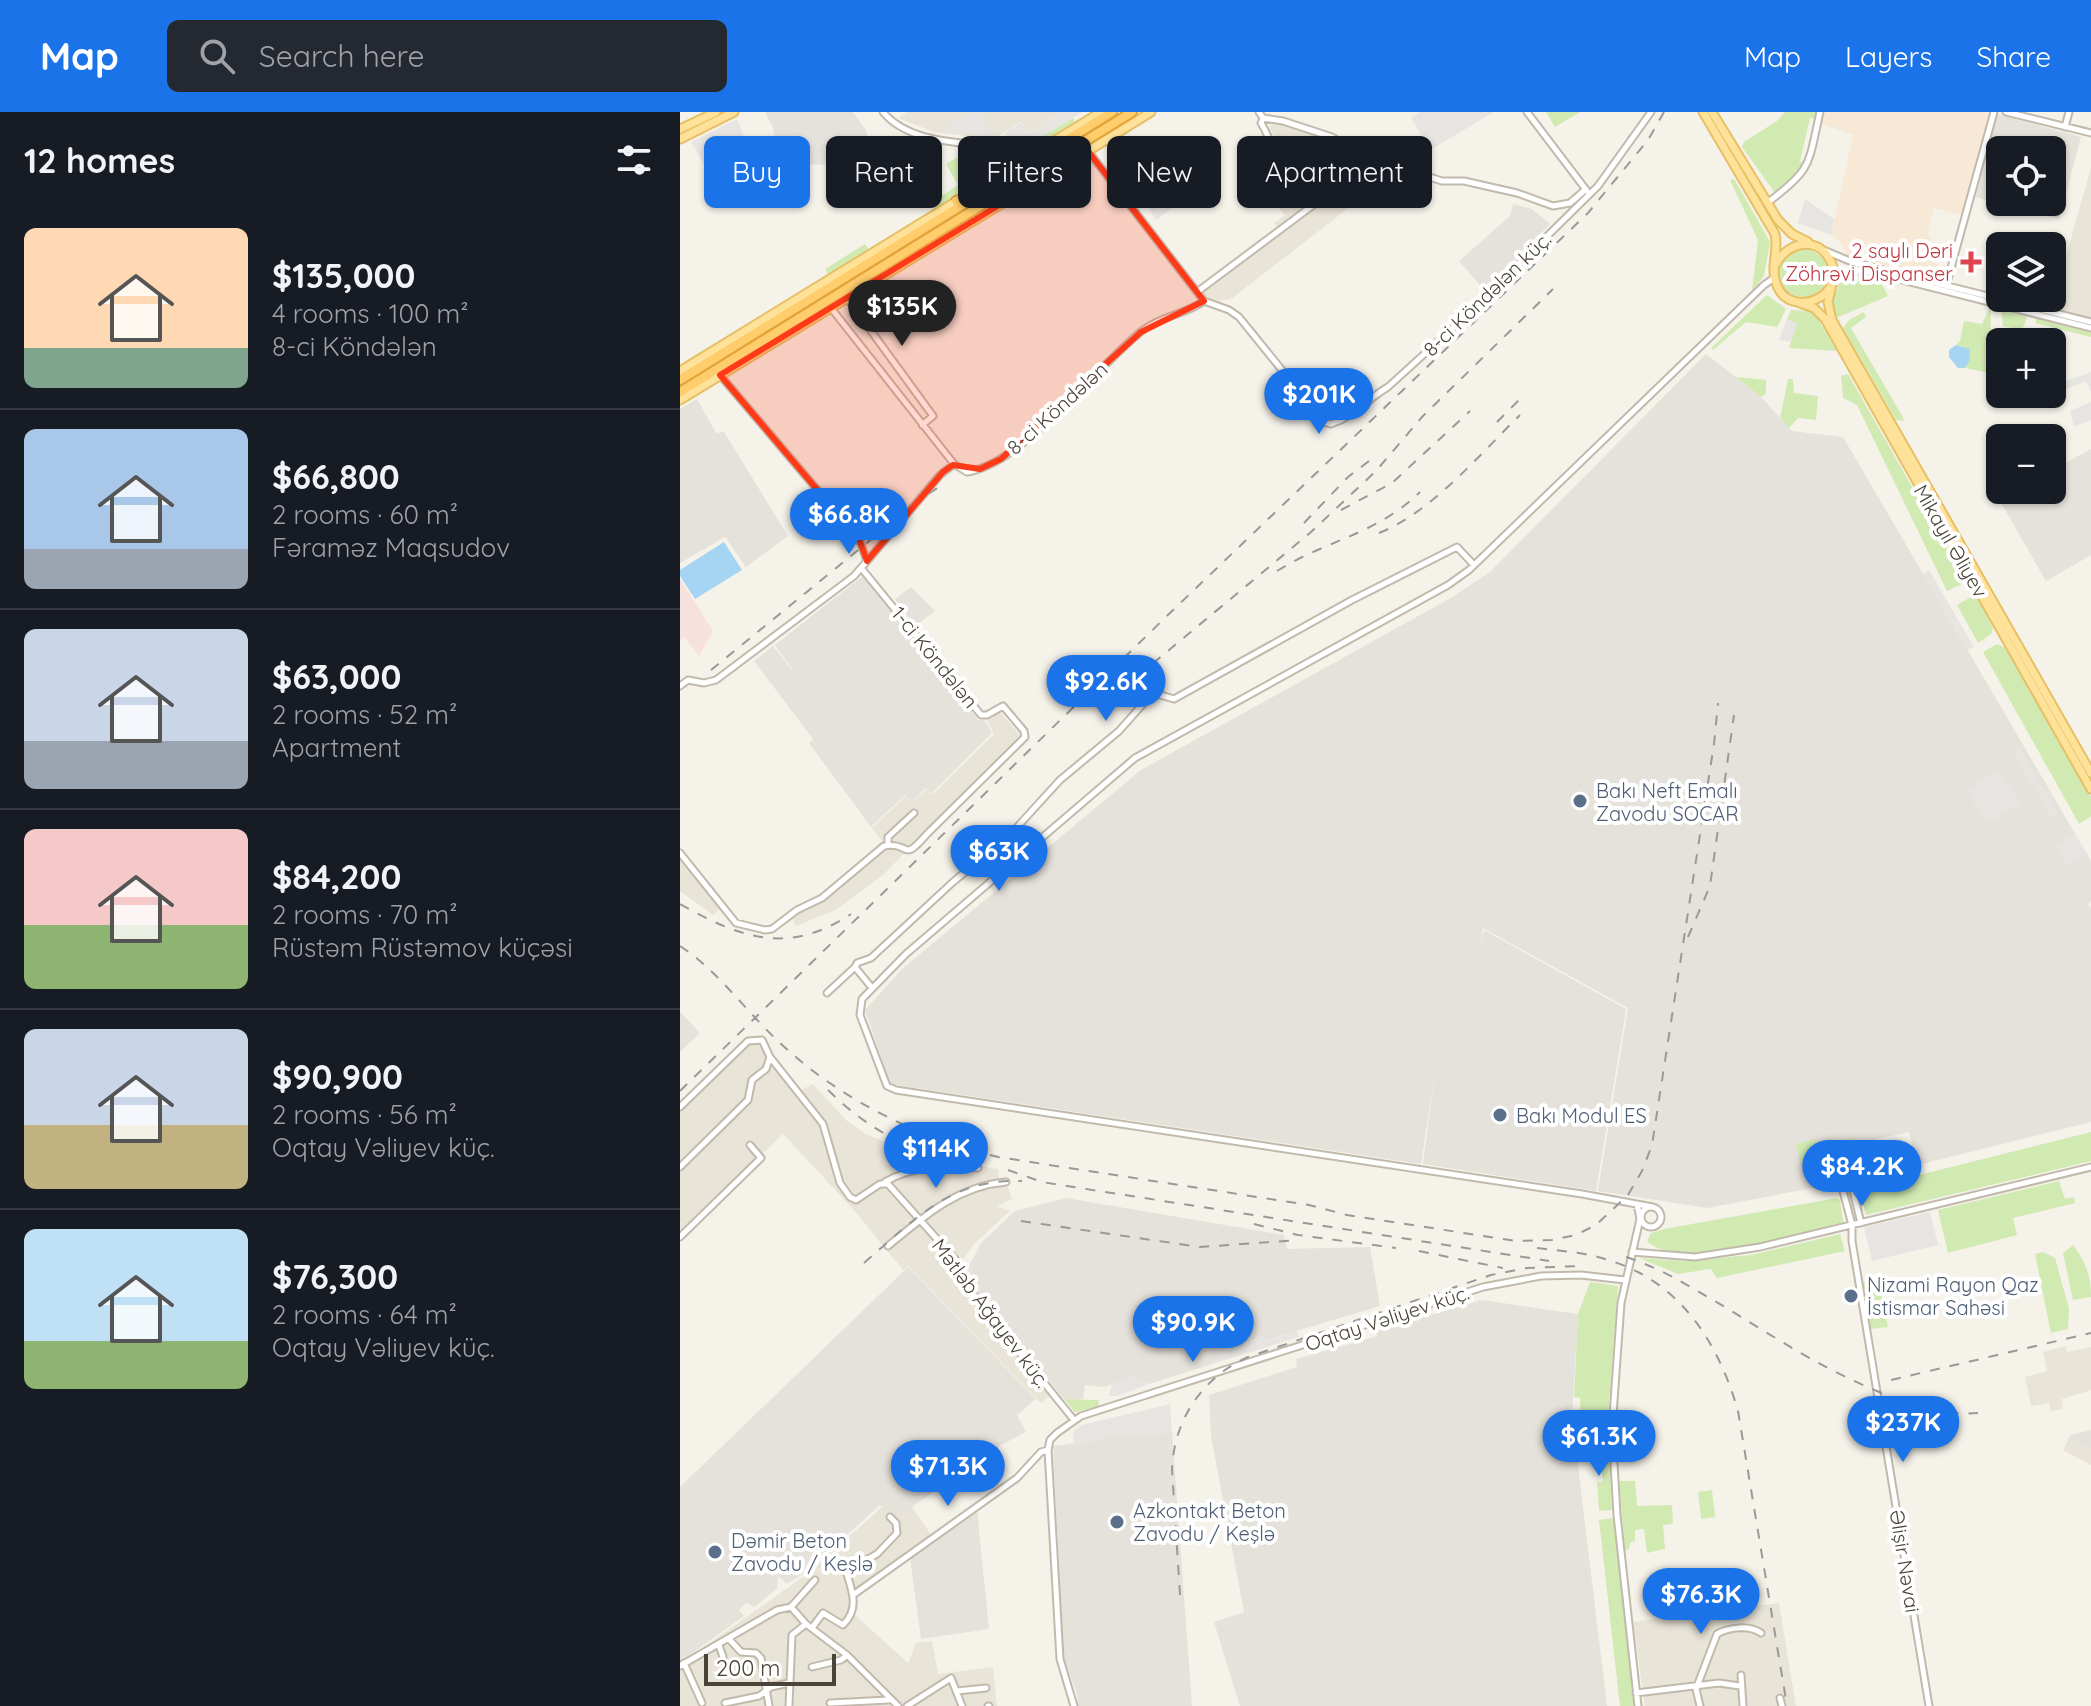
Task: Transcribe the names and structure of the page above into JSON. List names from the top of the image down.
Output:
{
  "streets": {
    "main road": ["Mikayıl Əliyev"],
    "street": [
      "8-ci Köndələn küç.",
      "8-ci Köndələn",
      "1-ci Köndələn",
      "Mətləb Ağayev küç.",
      "Oqtay Vəliyev küç.",
      "Əlişir Nəvai"
    ]
  },
  "crossings": [
    ["8-ci Köndələn küç.", "8-ci Köndələn"],
    ["Mətləb Ağayev küç.", "Oqtay Vəliyev küç."]
  ],
  "places": {
    "health": ["2 saylı Dəri Zöhrəvi Dispanser"],
    "other": [
      "Bakı Neft Emalı Zavodu SOCAR",
      "Bakı Modul ES",
      "Nizami Rayon Qaz İstismar Sahəsi",
      "Azkontakt Beton Zavodu / Keşlə",
      "Dəmir Beton Zavodu / Keşlə"
    ]
  },
  "scale_bar": "200 m",
  "page": {
    "header": "Map",
    "search": "Search here",
    "nav": ["Map", "Layers", "Share"],
    "heading": "12 homes",
    "map_buttons": ["+", "−"],
    "chip": [
      "Buy",
      "Rent",
      "Filters",
      "New",
      "Apartment"
    ],
    "list": [
      {
        "name": "$135,000",
        "note": "4 rooms · 100 m² · 8-ci Köndələn"
      },
      {
        "name": "$66,800",
        "note": "2 rooms · 60 m² · Fəraməz Maqsudov"
      },
      {
        "name": "$63,000",
        "note": "2 rooms · 52 m² · Apartment"
      },
      {
        "name": "$84,200",
        "note": "2 rooms · 70 m² · Rüstəm Rüstəmov küçəsi"
      },
      {
        "name": "$90,900",
        "note": "2 rooms · 56 m² · Oqtay Vəliyev küç."
      },
      {
        "name": "$76,300",
        "note": "2 rooms · 64 m² · Oqtay Vəliyev küç."
      }
    ],
    "price": [
      "$135K",
      "$201K",
      "$66.8K",
      "$92.6K",
      "$63K",
      "$114K",
      "$84.2K",
      "$90.9K",
      "$237K",
      "$61.3K",
      "$71.3K",
      "$76.3K"
    ],
    "scale": "200 m"
  }
}
